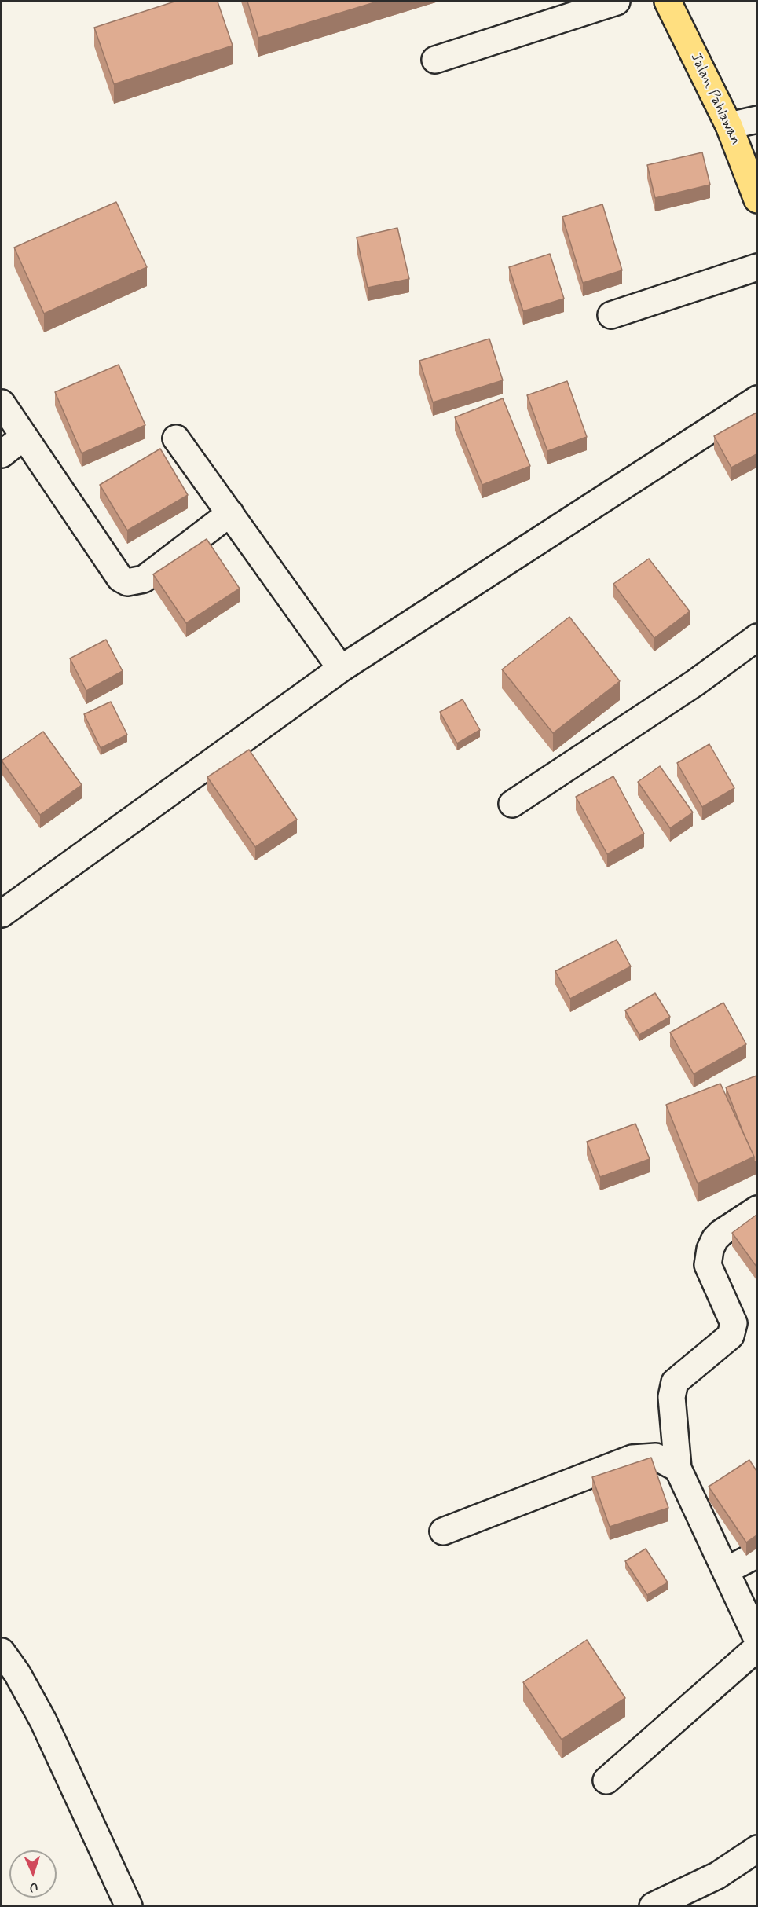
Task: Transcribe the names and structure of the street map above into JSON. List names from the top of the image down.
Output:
{
  "streets": {
    "highway": ["Jalan Pahlawan"]
  },
  "north": "bottom"
}
